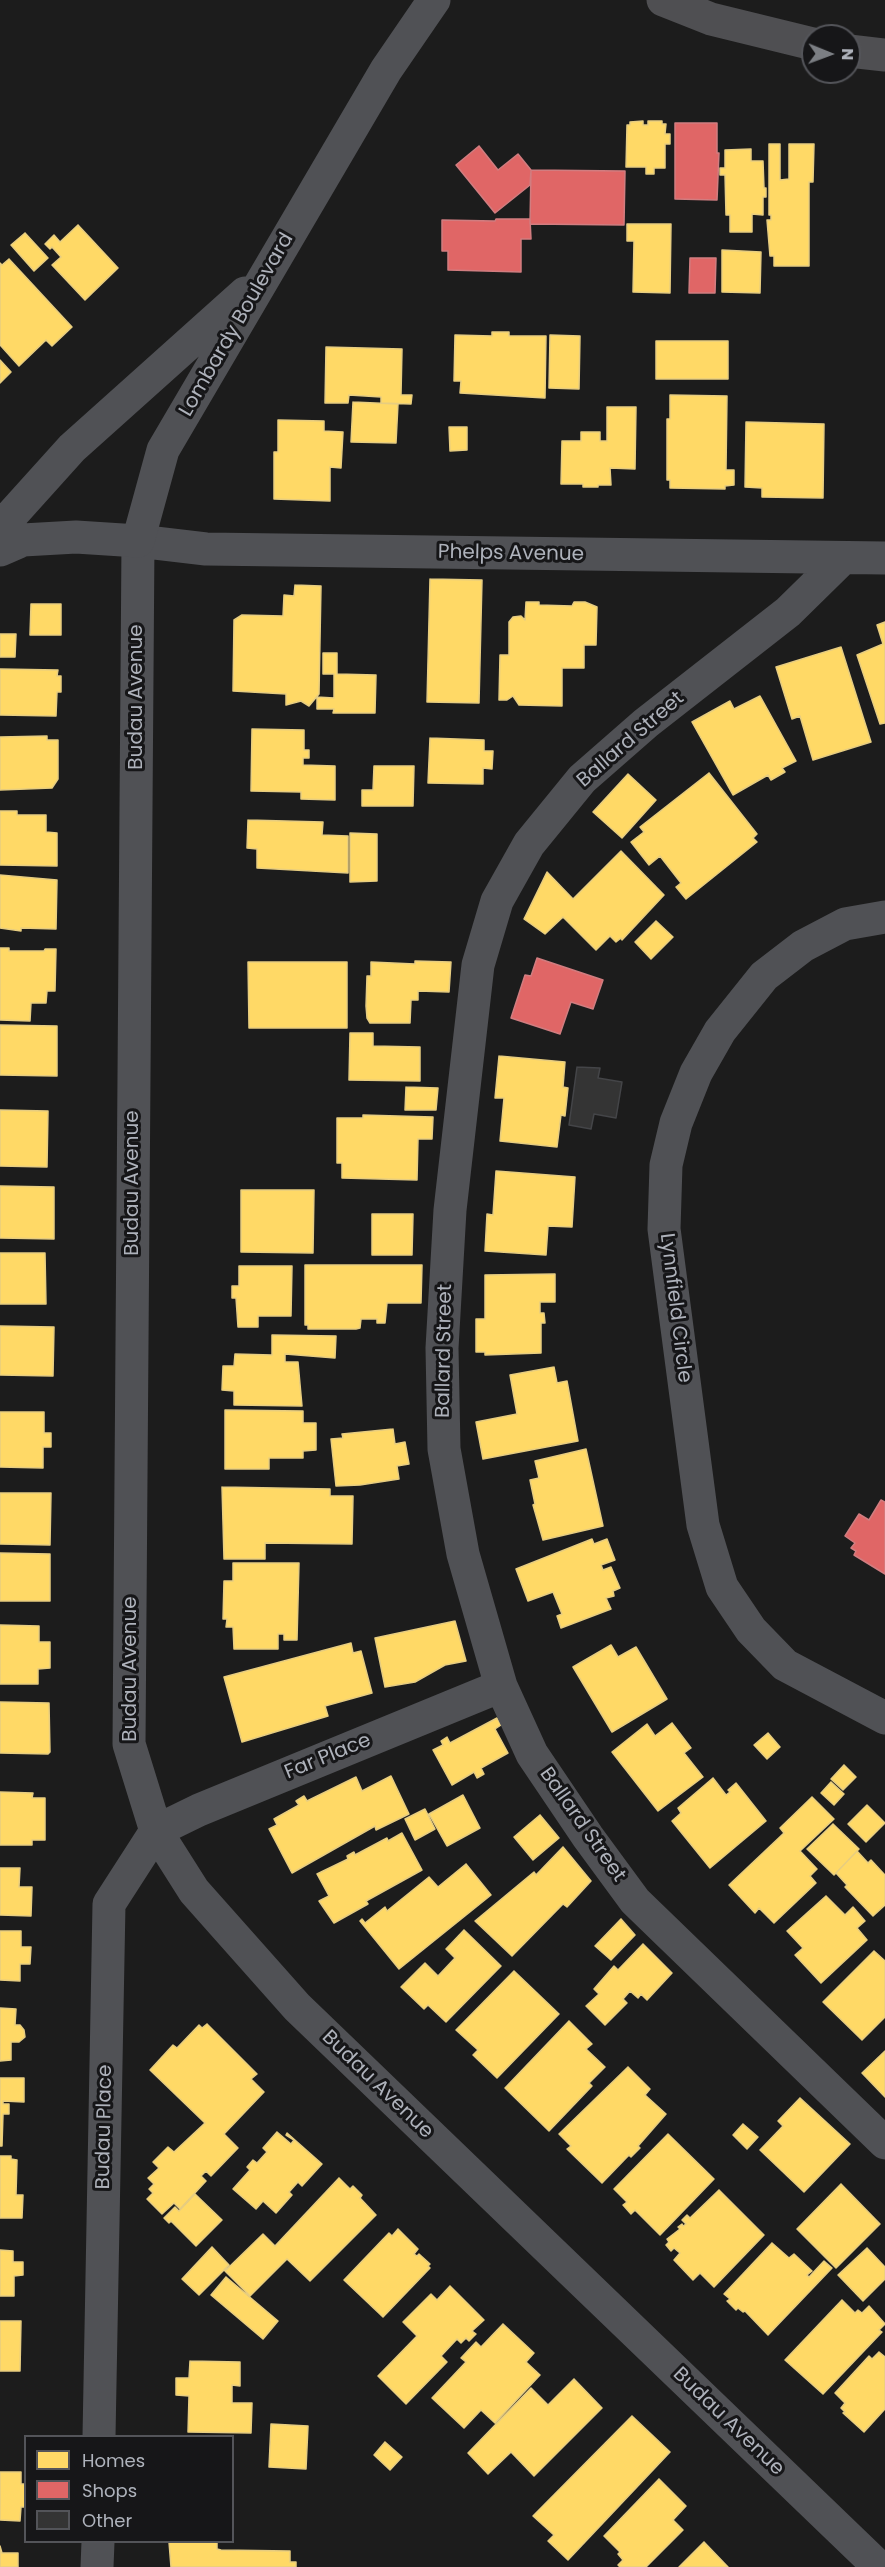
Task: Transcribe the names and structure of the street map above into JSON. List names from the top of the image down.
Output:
{
  "streets": {
    "street": [
      "Lombardy Boulevard",
      "Phelps Avenue",
      "Budau Avenue",
      "Ballard Street",
      "Lynnfield Circle",
      "Far Place",
      "Budau Place"
    ]
  },
  "crossings": [
    ["Lombardy Boulevard", "Phelps Avenue"],
    ["Lombardy Boulevard", "Budau Avenue"],
    ["Phelps Avenue", "Budau Avenue"],
    ["Phelps Avenue", "Ballard Street"],
    ["Budau Avenue", "Far Place"],
    ["Budau Avenue", "Budau Place"],
    ["Ballard Street", "Far Place"],
    ["Far Place", "Budau Place"]
  ],
  "legend": ["Homes", "Shops", "Other"],
  "north": "right"
}
